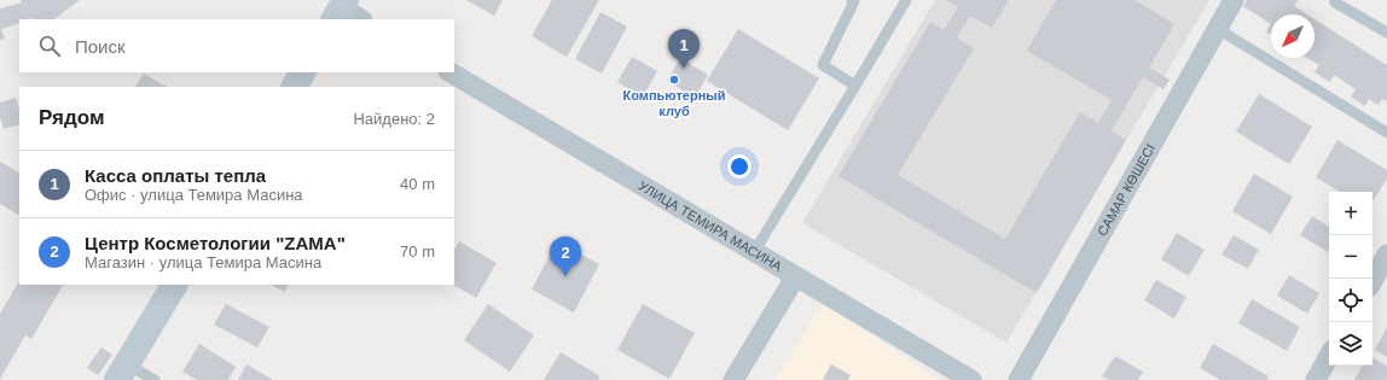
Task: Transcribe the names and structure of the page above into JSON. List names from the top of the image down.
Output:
{
  "streets": {
    "street": ["САМАР КӨШЕСІ", "УЛИЦА ТЕМИРА МАСИНА"]
  },
  "places": ["Компьютерный клуб"],
  "north": "bottom left",
  "page": {
    "search": "Поиск",
    "pins": ["1", "2"],
    "heading": ["Рядом", "Найдено: 2"],
    "list": [
      {
        "mark": "1",
        "name": "Касса оплаты тепла",
        "note": "Офис · улица Темира Масина",
        "value": "40 m"
      },
      {
        "mark": "2",
        "name": "Центр Косметологии \"ZAMA\"",
        "note": "Магазин · улица Темира Масина",
        "value": "70 m"
      }
    ],
    "map_buttons": ["+", "−"]
  }
}
